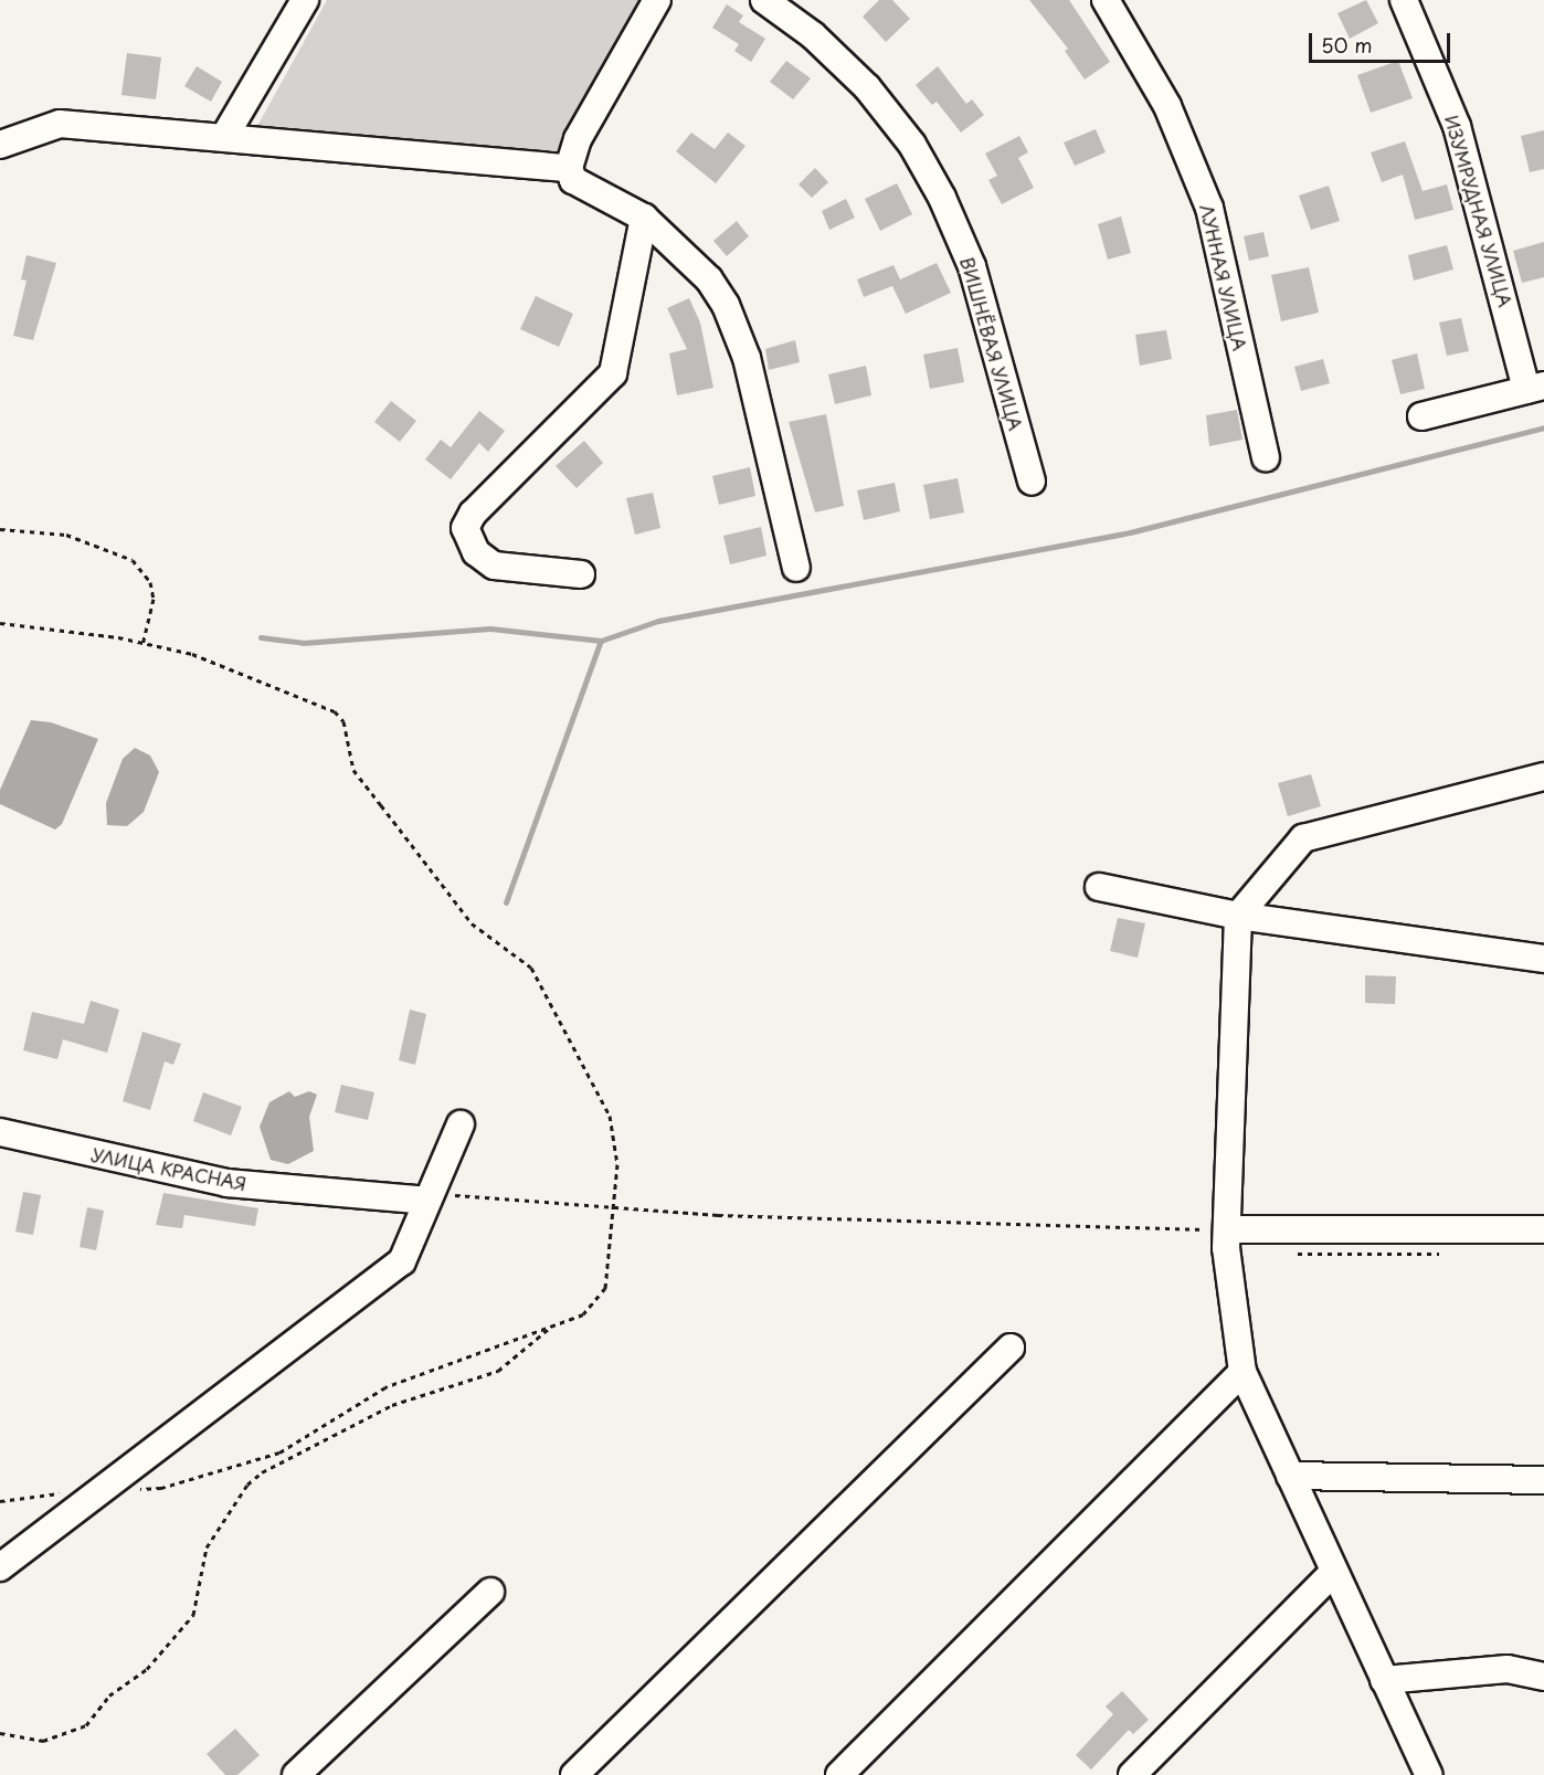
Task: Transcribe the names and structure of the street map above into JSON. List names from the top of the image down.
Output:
{
  "streets": {
    "street": [
      "ИЗУМРУДНАЯ УЛИЦА",
      "ЛУННАЯ УЛИЦА",
      "ВИШНЁВАЯ УЛИЦА",
      "УЛИЦА КРАСНАЯ"
    ]
  },
  "scale_bar": "50 m"
}
